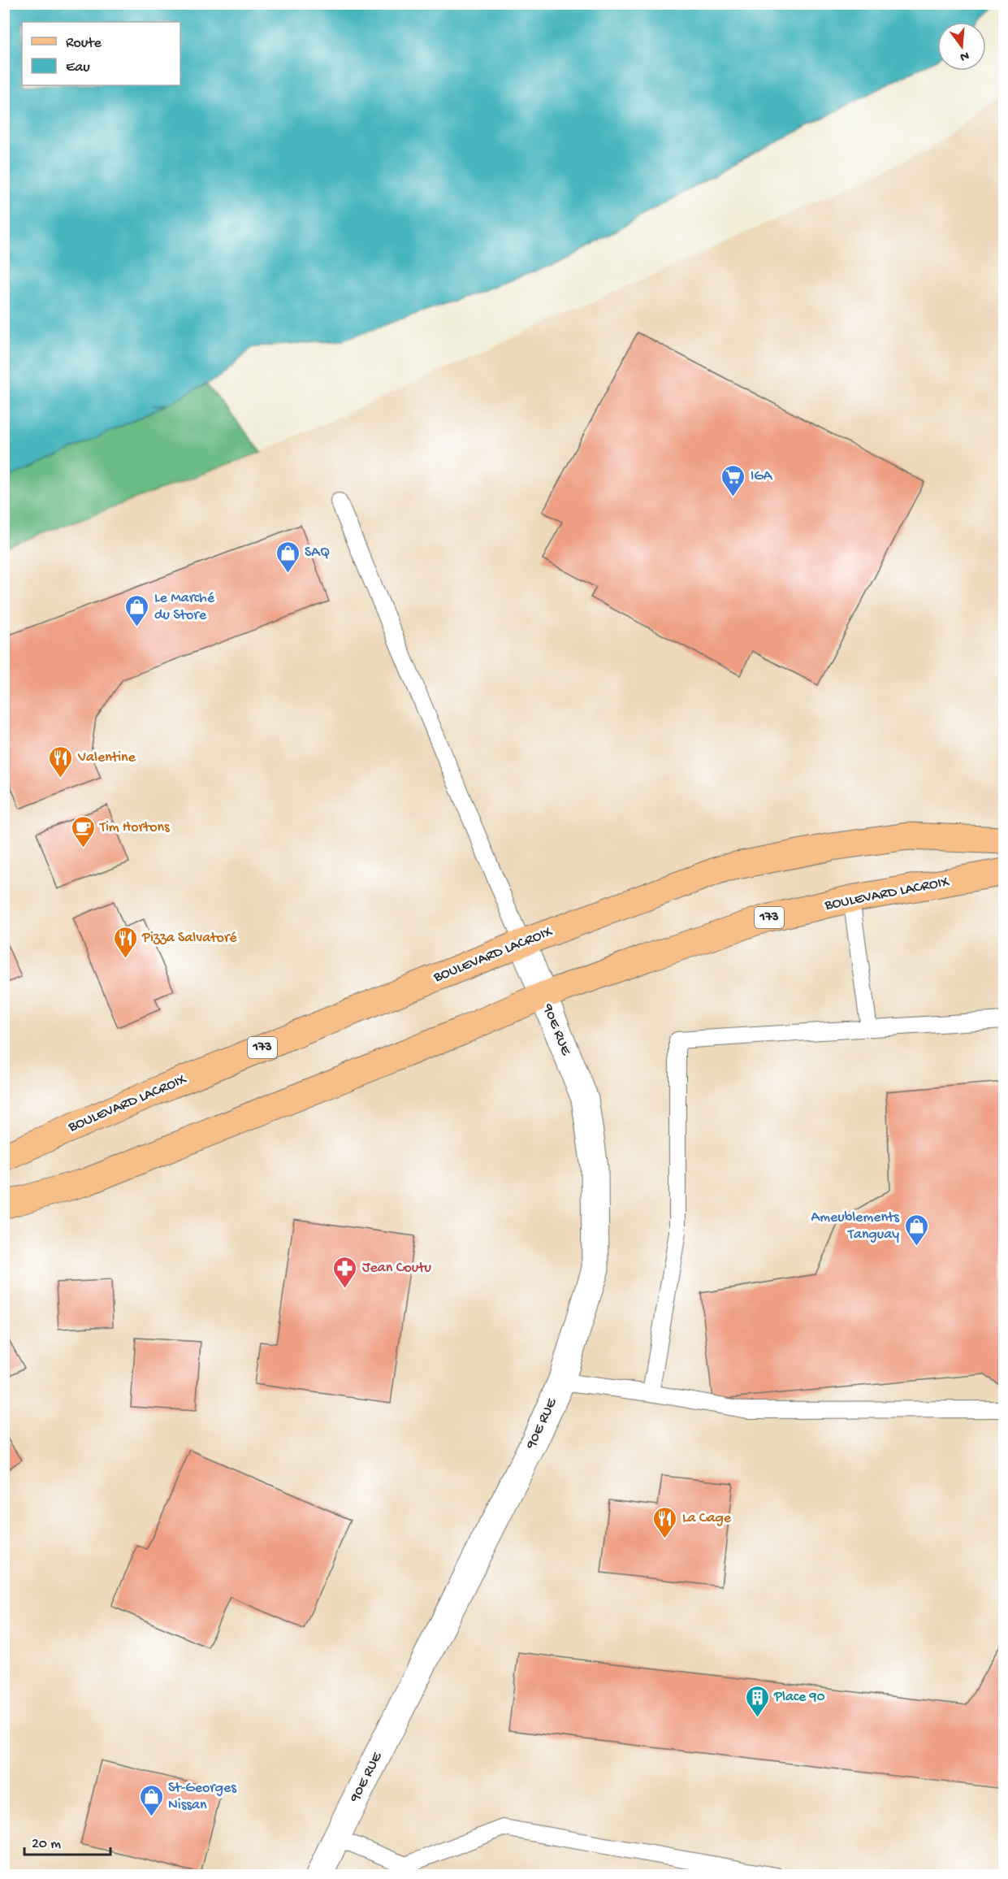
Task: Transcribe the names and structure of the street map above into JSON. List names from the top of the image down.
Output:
{
  "streets": {
    "main road": ["BOULEVARD LACROIX", "173"],
    "street": ["90E RUE"]
  },
  "crossings": [
    ["BOULEVARD LACROIX", "90E RUE"]
  ],
  "places": {
    "supermarket": ["IGA"],
    "shop": [
      "SAQ",
      "Le Marché du Store",
      "Ameublements Tanguay",
      "St-Georges Nissan"
    ],
    "restaurant": ["Valentine", "Pizza Salvatoré", "La Cage"],
    "cafe": ["Tim Hortons"],
    "pharmacy": ["Jean Coutu"],
    "building": ["Place 90"]
  },
  "legend": ["Route", "Eau"],
  "scale_bar": "20 m",
  "north": "bottom"
}
